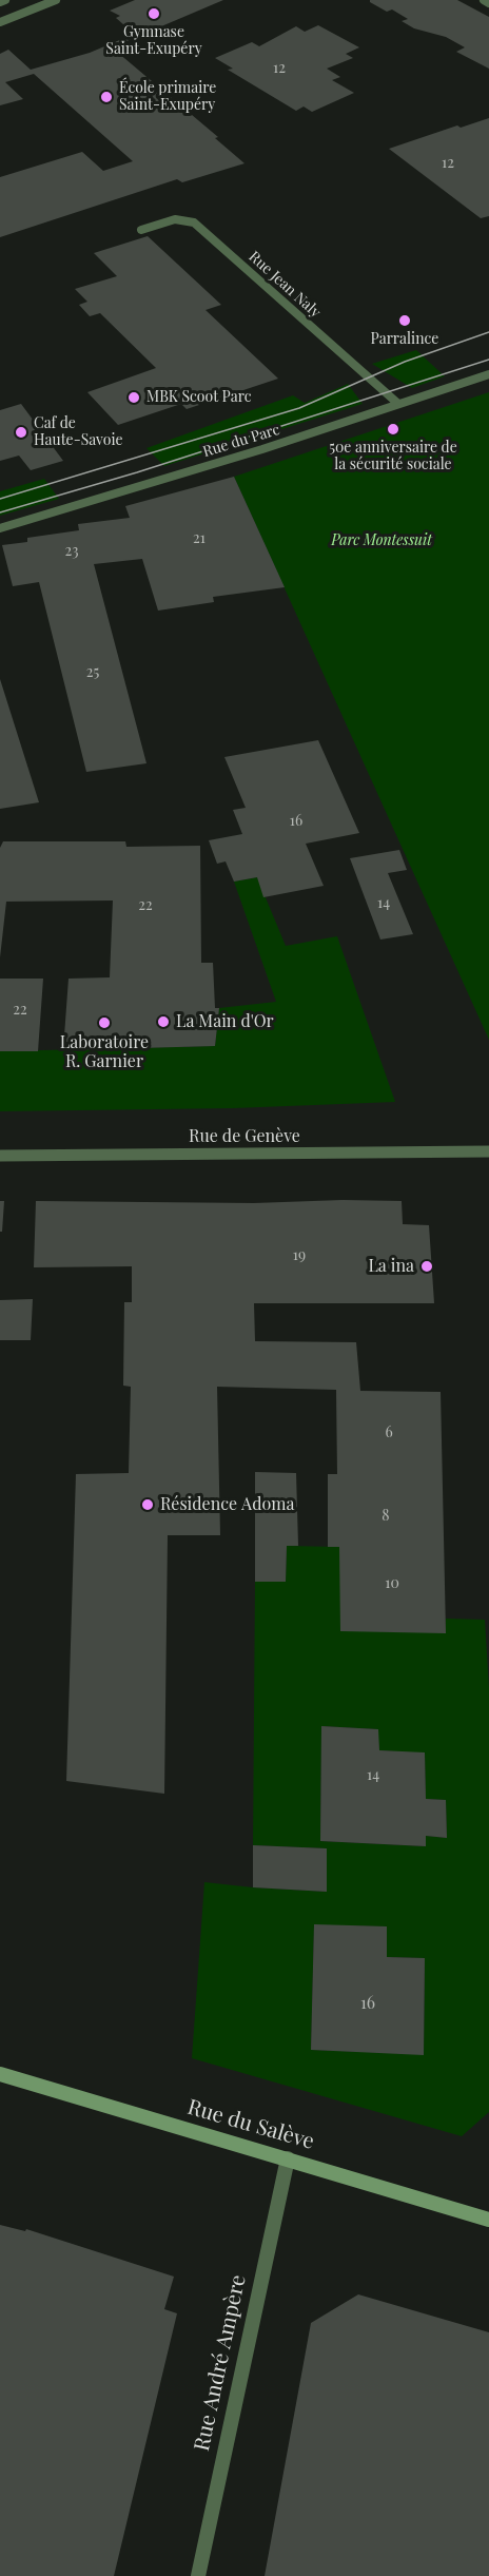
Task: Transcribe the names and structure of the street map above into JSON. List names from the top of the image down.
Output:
{
  "streets": {
    "main road": ["Rue du Salève"],
    "street": [
      "Rue Jean Naly",
      "Rue du Parc",
      "Rue de Genève",
      "Rue André Ampère"
    ]
  },
  "crossings": [
    ["Rue Jean Naly", "Rue du Parc"],
    ["Rue du Salève", "Rue André Ampère"]
  ],
  "parks": ["Parc Montessuit"],
  "places": [
    "Gymnase Saint-Exupéry",
    "École primaire Saint-Exupéry",
    "Parralince",
    "MBK Scoot Parc",
    "50e anniversaire de la sécurité sociale",
    "Caf de Haute-Savoie",
    "La Main d'Or",
    "Laboratoire R. Garnier",
    "La ina",
    "Résidence Adoma"
  ],
  "house_numbers": [
    "12",
    "12",
    "21",
    "23",
    "25",
    "16",
    "14",
    "22",
    "22",
    "19",
    "6",
    "8",
    "10",
    "14",
    "16"
  ]
}
